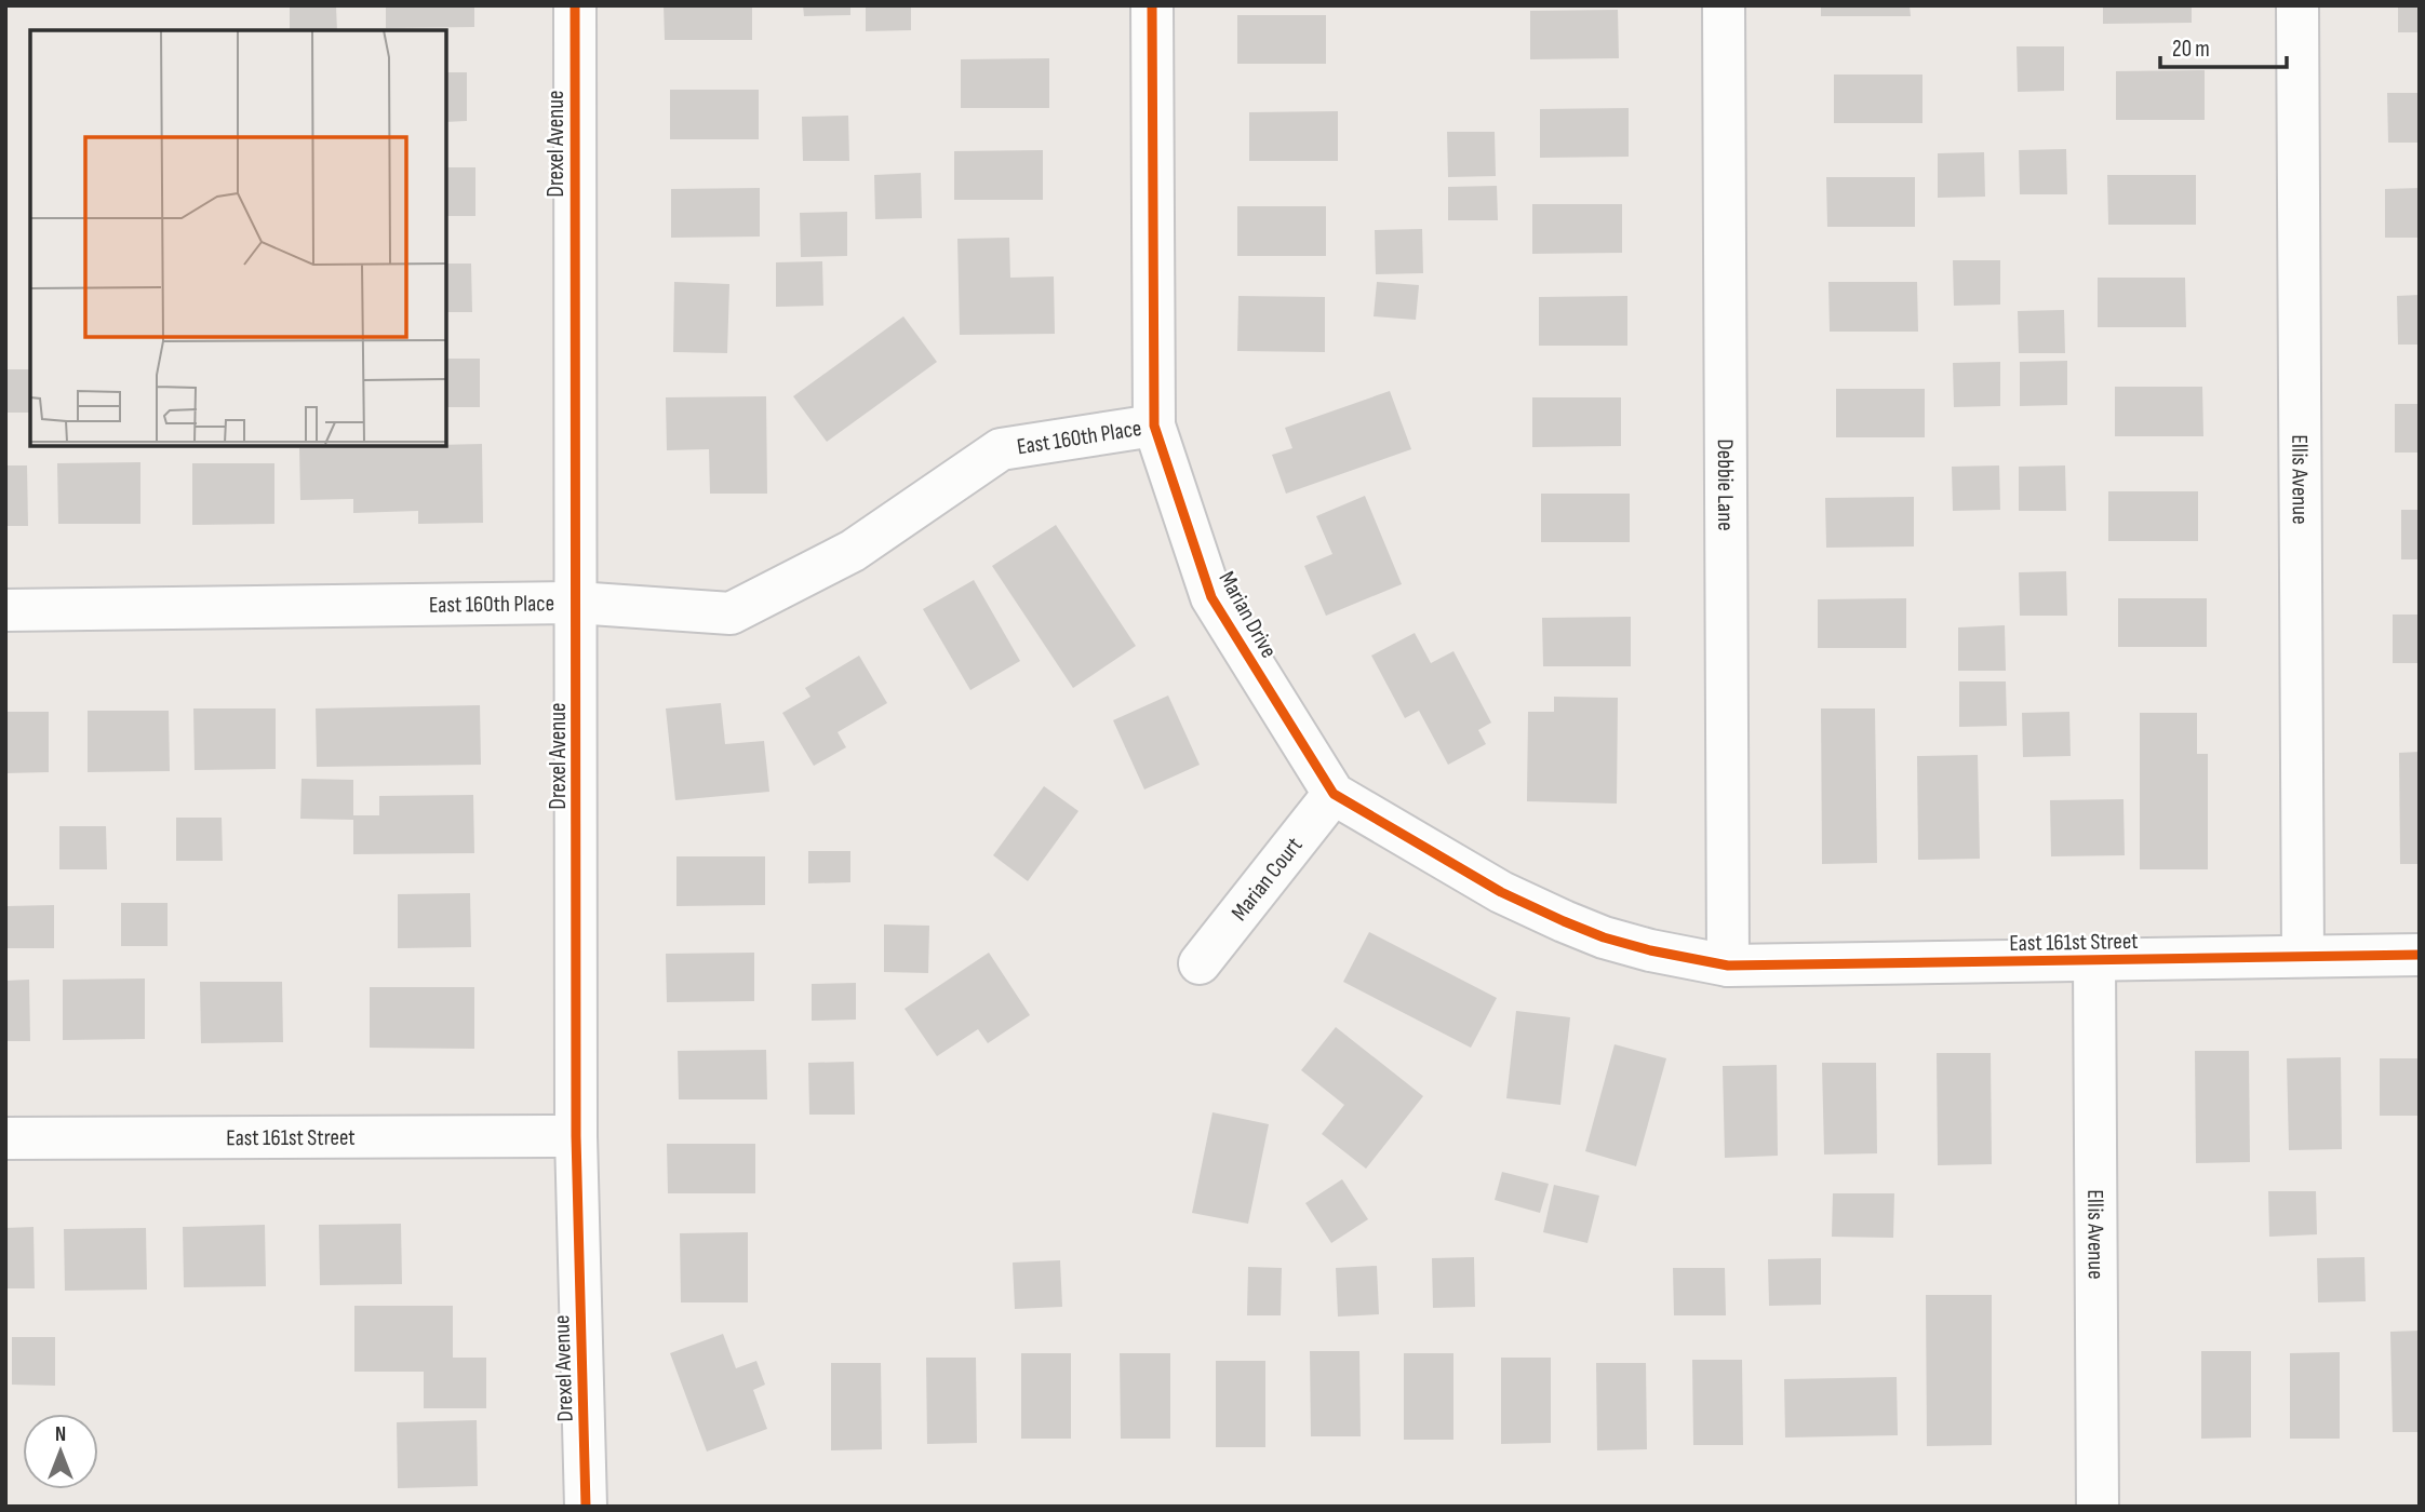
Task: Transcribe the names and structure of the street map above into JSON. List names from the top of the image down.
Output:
{
  "streets": {
    "street": [
      "Drexel Avenue",
      "East 160th Place",
      "Ellis Avenue",
      "Debbie Lane",
      "Marian Drive",
      "Marian Court",
      "East 161st Street"
    ]
  },
  "crossings": [
    ["Drexel Avenue", "East 160th Place"],
    ["Drexel Avenue", "East 161st Street"],
    ["East 160th Place", "Marian Drive"],
    ["Ellis Avenue", "East 161st Street"],
    ["Debbie Lane", "Marian Drive"],
    ["Debbie Lane", "East 161st Street"],
    ["Marian Drive", "Marian Court"],
    ["Marian Drive", "East 161st Street"]
  ],
  "scale_bar": "20 m",
  "north": "top"
}
